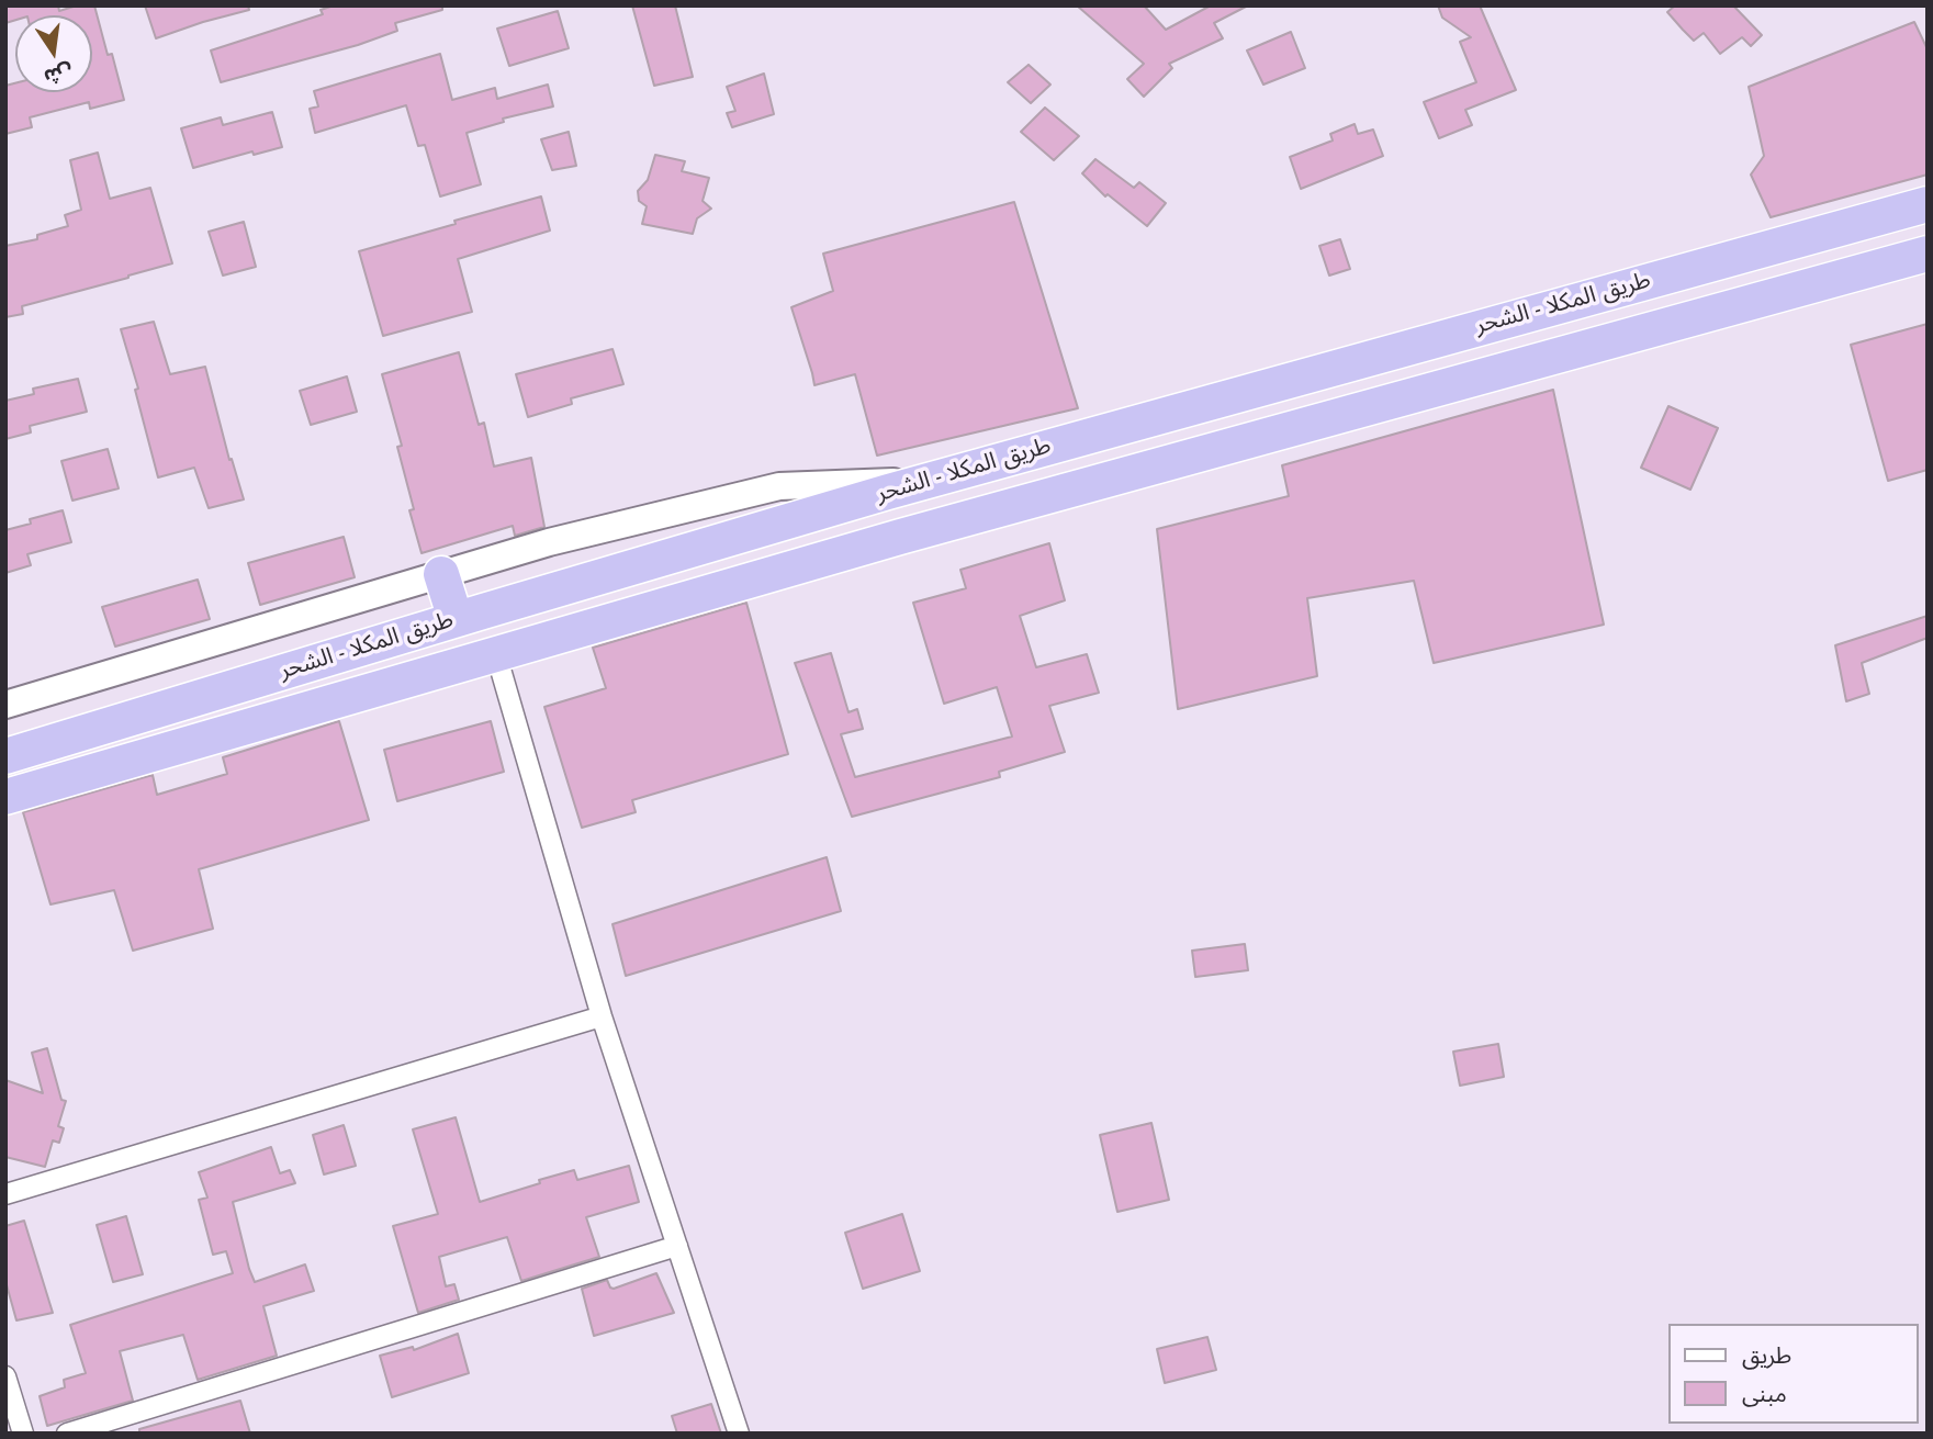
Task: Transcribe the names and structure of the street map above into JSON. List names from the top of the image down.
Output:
{
  "streets": {
    "highway": ["طريق المكلا - الشحر"]
  },
  "legend": ["طريق", "مبنى"],
  "north": "bottom"
}
